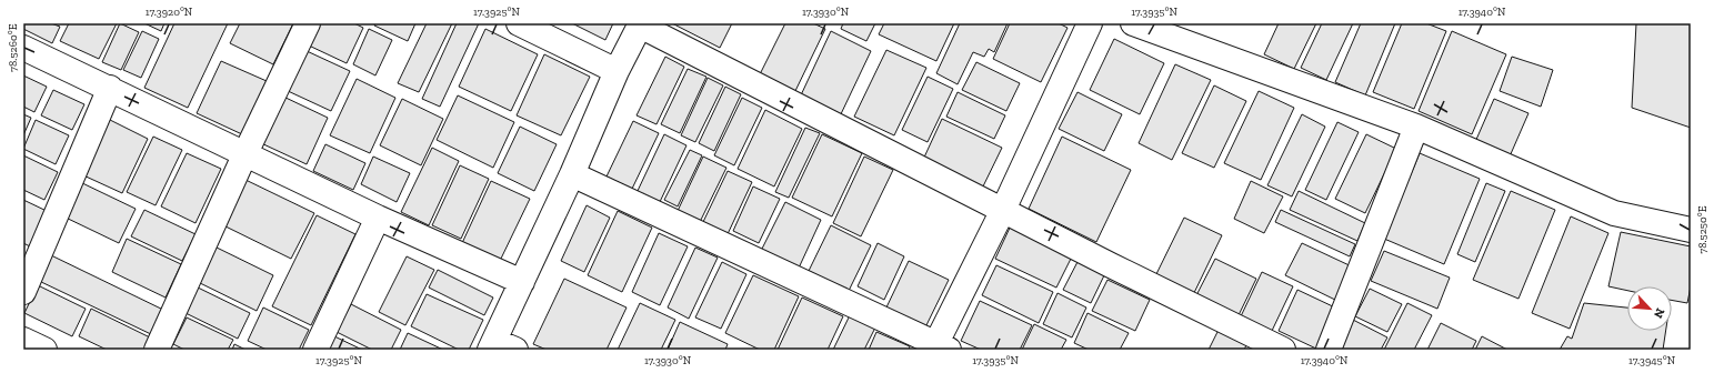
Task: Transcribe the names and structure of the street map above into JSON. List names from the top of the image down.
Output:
{
  "north": "bottom right",
  "coordinates": [
    "17.3920°N",
    "17.3925°N",
    "17.3930°N",
    "17.3935°N",
    "17.3940°N",
    "78.5260°E",
    "78.5250°E",
    "17.3945°N"
  ]
}
